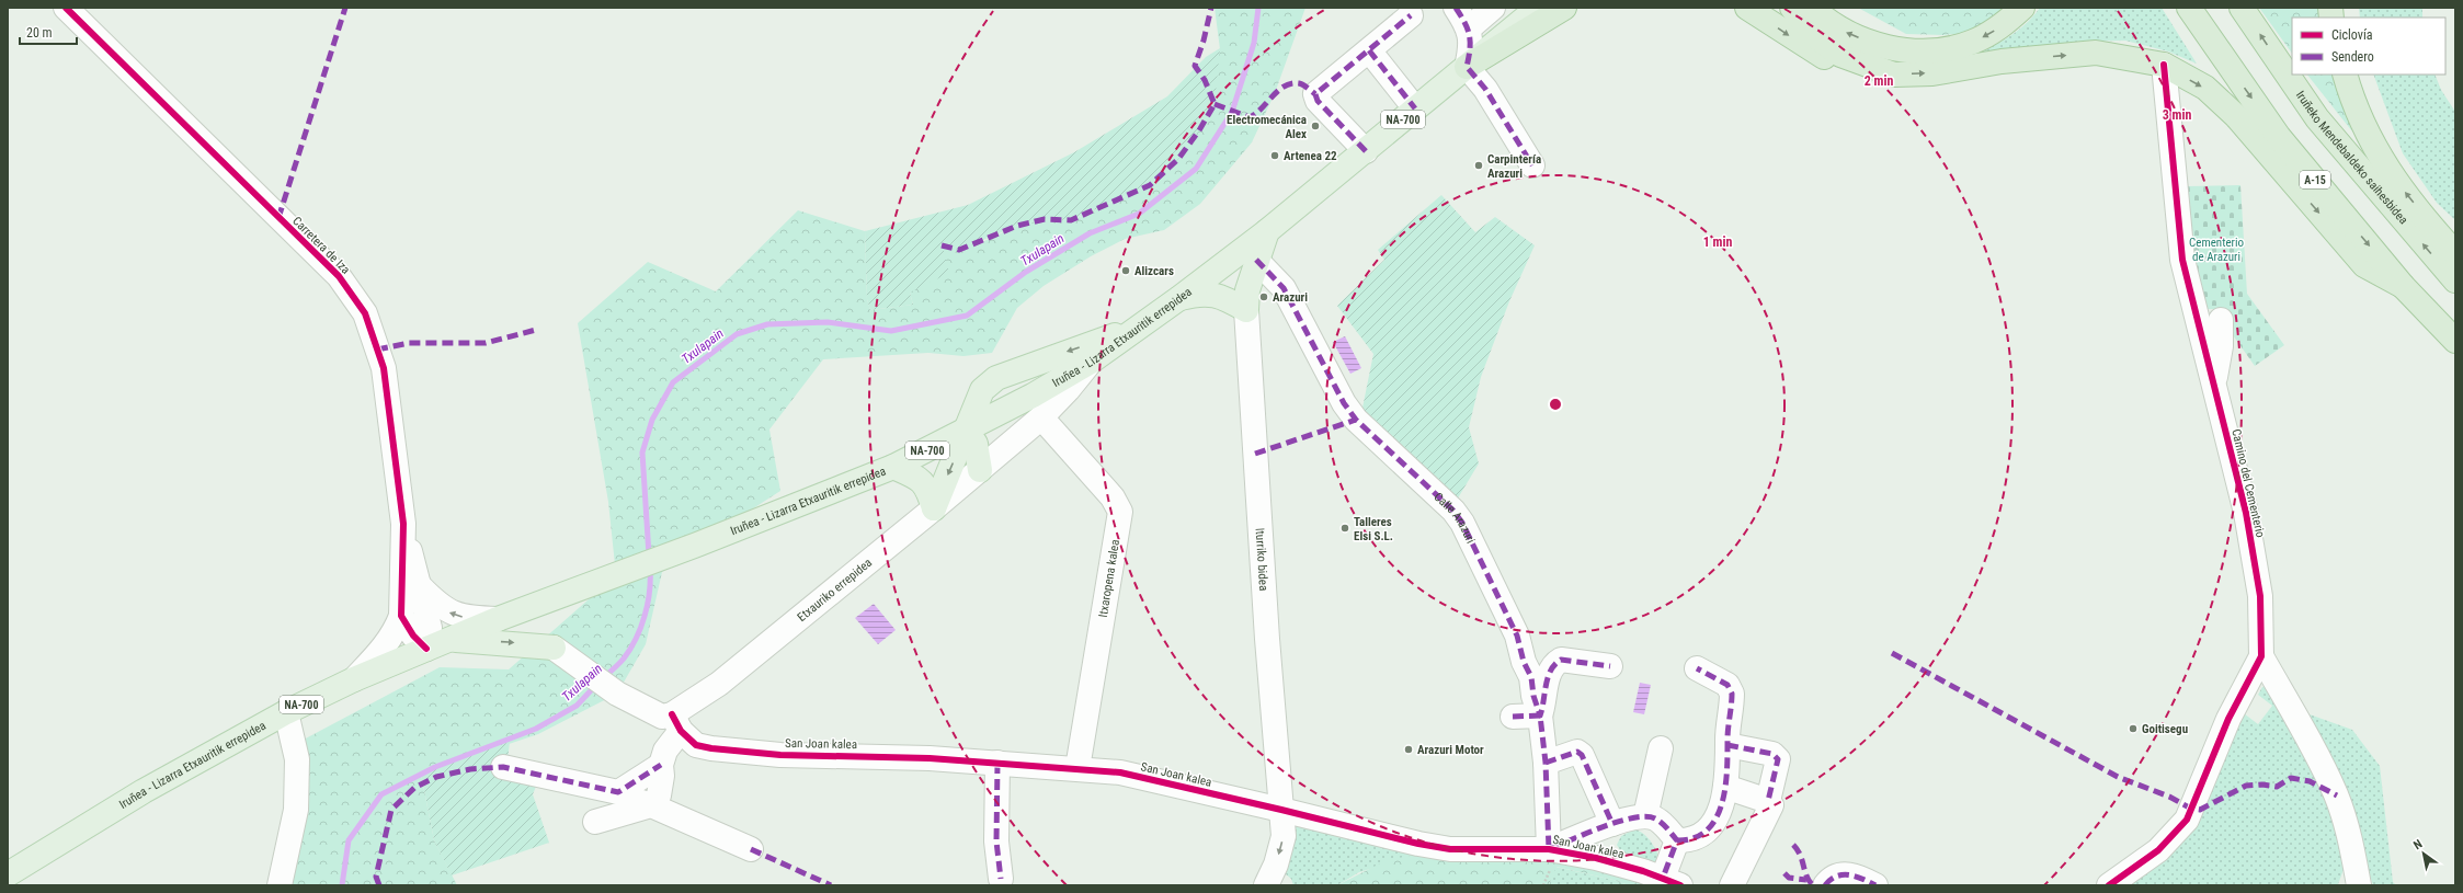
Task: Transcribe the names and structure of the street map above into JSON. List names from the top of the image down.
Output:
{
  "streets": {
    "highway": ["Iruñeko Mendebaldeko saihesbidea", "A-15"],
    "main road": ["NA-700", "Iruñea - Lizarra Etxauritik errepidea"],
    "street": [
      "Carretera de Iza",
      "Camino del Cementerio",
      "Calle Arazuri",
      "Iturriko bidea",
      "Itxaropena kalea",
      "Etxauriko errepidea",
      "San Joan kalea"
    ]
  },
  "crossings": [
    ["Carretera de Iza", "Iruñea - Lizarra Etxauritik errepidea"],
    ["Iruñea - Lizarra Etxauritik errepidea", "Etxauriko errepidea"],
    ["Calle Arazuri", "San Joan kalea"],
    ["Iturriko bidea", "San Joan kalea"],
    ["Itxaropena kalea", "Etxauriko errepidea"],
    ["Itxaropena kalea", "San Joan kalea"],
    ["Etxauriko errepidea", "San Joan kalea"]
  ],
  "water": ["Txulapain"],
  "parks": ["Cementerio de Arazuri"],
  "places": [
    "Electromecánica Alex",
    "Artenea 22",
    "Carpintería Arazuri",
    "Alizcars",
    "Arazuri",
    "Talleres Elsi S.L.",
    "Goitisegu",
    "Arazuri Motor"
  ],
  "legend": ["Ciclovía", "Sendero"],
  "scale_bar": "20 m",
  "north": "top left",
  "rings": ["2 min", "3 min", "1 min"]
}
